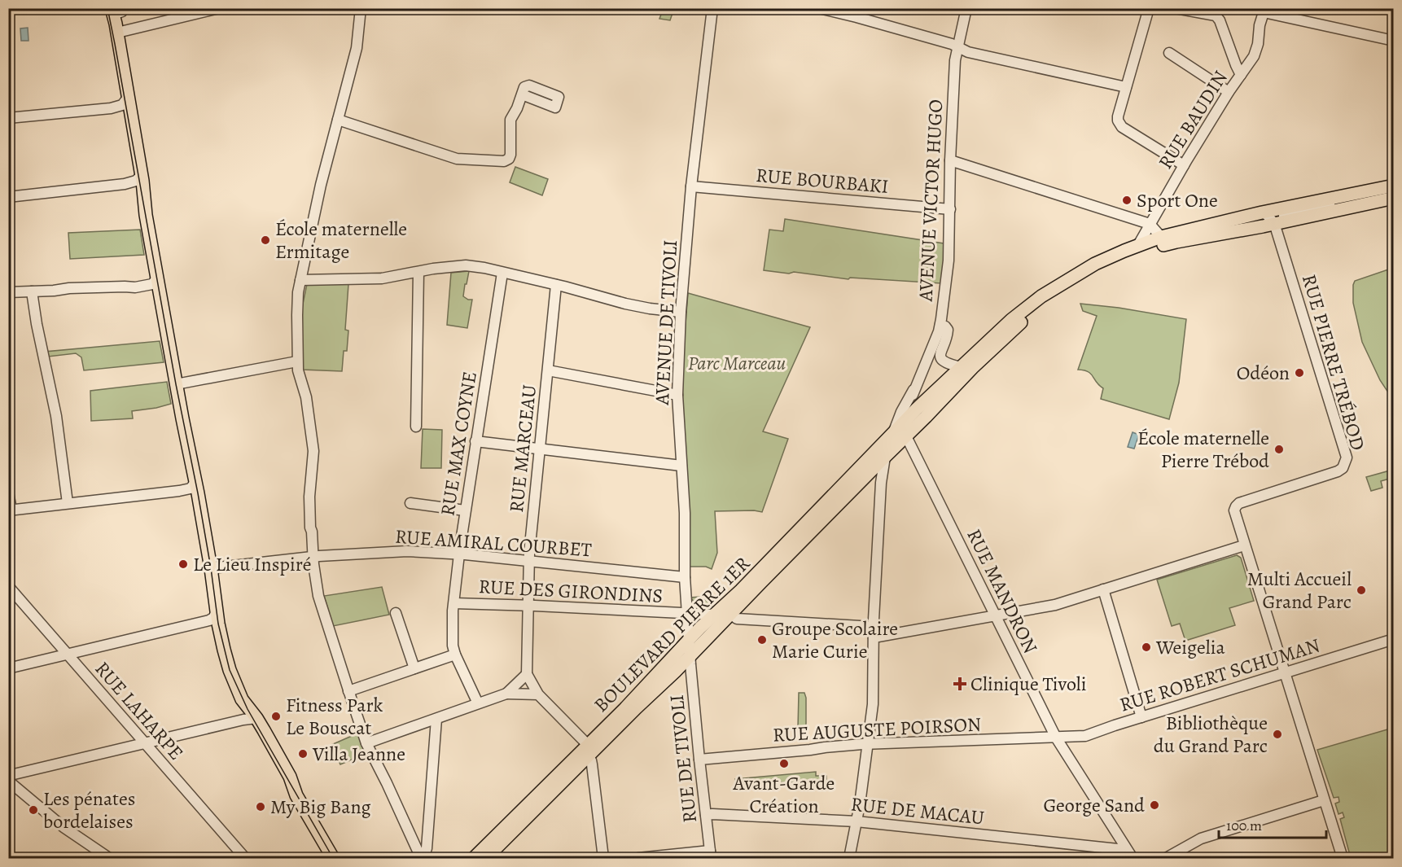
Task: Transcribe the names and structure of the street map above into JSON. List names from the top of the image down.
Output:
{
  "streets": {
    "main road": ["BOULEVARD PIERRE 1ER"],
    "street": [
      "RUE BAUDIN",
      "RUE BOURBAKI",
      "AVENUE VICTOR HUGO",
      "AVENUE DE TIVOLI",
      "RUE PIERRE TRÉBOD",
      "RUE MAX COYNE",
      "RUE MARCEAU",
      "RUE AMIRAL COURBET",
      "RUE DES GIRONDINS",
      "RUE MANDRON",
      "RUE ROBERT SCHUMAN",
      "RUE LAHARPE",
      "RUE AUGUSTE POIRSON",
      "RUE DE TIVOLI",
      "RUE DE MACAU"
    ]
  },
  "crossings": [
    ["RUE BAUDIN", "BOULEVARD PIERRE 1ER"],
    ["RUE BOURBAKI", "AVENUE VICTOR HUGO"],
    ["RUE BOURBAKI", "AVENUE DE TIVOLI"],
    ["AVENUE VICTOR HUGO", "RUE MANDRON"],
    ["AVENUE VICTOR HUGO", "BOULEVARD PIERRE 1ER"],
    ["AVENUE VICTOR HUGO", "RUE AUGUSTE POIRSON"],
    ["AVENUE VICTOR HUGO", "RUE DE MACAU"],
    ["AVENUE DE TIVOLI", "RUE AMIRAL COURBET"],
    ["AVENUE DE TIVOLI", "RUE DES GIRONDINS"],
    ["AVENUE DE TIVOLI", "BOULEVARD PIERRE 1ER"],
    ["AVENUE DE TIVOLI", "RUE DE TIVOLI"],
    ["RUE PIERRE TRÉBOD", "BOULEVARD PIERRE 1ER"],
    ["RUE PIERRE TRÉBOD", "RUE ROBERT SCHUMAN"],
    ["RUE MAX COYNE", "RUE AMIRAL COURBET"],
    ["RUE MAX COYNE", "RUE DES GIRONDINS"],
    ["RUE MARCEAU", "RUE AMIRAL COURBET"],
    ["RUE MARCEAU", "RUE DES GIRONDINS"],
    ["RUE DES GIRONDINS", "BOULEVARD PIERRE 1ER"],
    ["RUE MANDRON", "BOULEVARD PIERRE 1ER"],
    ["RUE MANDRON", "RUE ROBERT SCHUMAN"],
    ["RUE MANDRON", "RUE AUGUSTE POIRSON"],
    ["RUE MANDRON", "RUE DE MACAU"],
    ["BOULEVARD PIERRE 1ER", "RUE DE TIVOLI"],
    ["RUE ROBERT SCHUMAN", "RUE AUGUSTE POIRSON"],
    ["RUE AUGUSTE POIRSON", "RUE DE TIVOLI"],
    ["RUE DE TIVOLI", "RUE DE MACAU"]
  ],
  "parks": ["Parc Marceau"],
  "places": {
    "other": [
      "Sport One",
      "École maternelle Ermitage",
      "Odéon",
      "École maternelle Pierre Trébod",
      "Le Lieu Inspiré",
      "Multi Accueil Grand Parc",
      "Groupe Scolaire Marie Curie",
      "Weigelia",
      "Fitness Park Le Bouscat",
      "Bibliothèque du Grand Parc",
      "Villa Jeanne",
      "Avant-Garde Création",
      "George Sand",
      "My Big Bang",
      "Les pénates bordelaises"
    ],
    "health": ["Clinique Tivoli"]
  },
  "scale_bar": "100 m"
}
